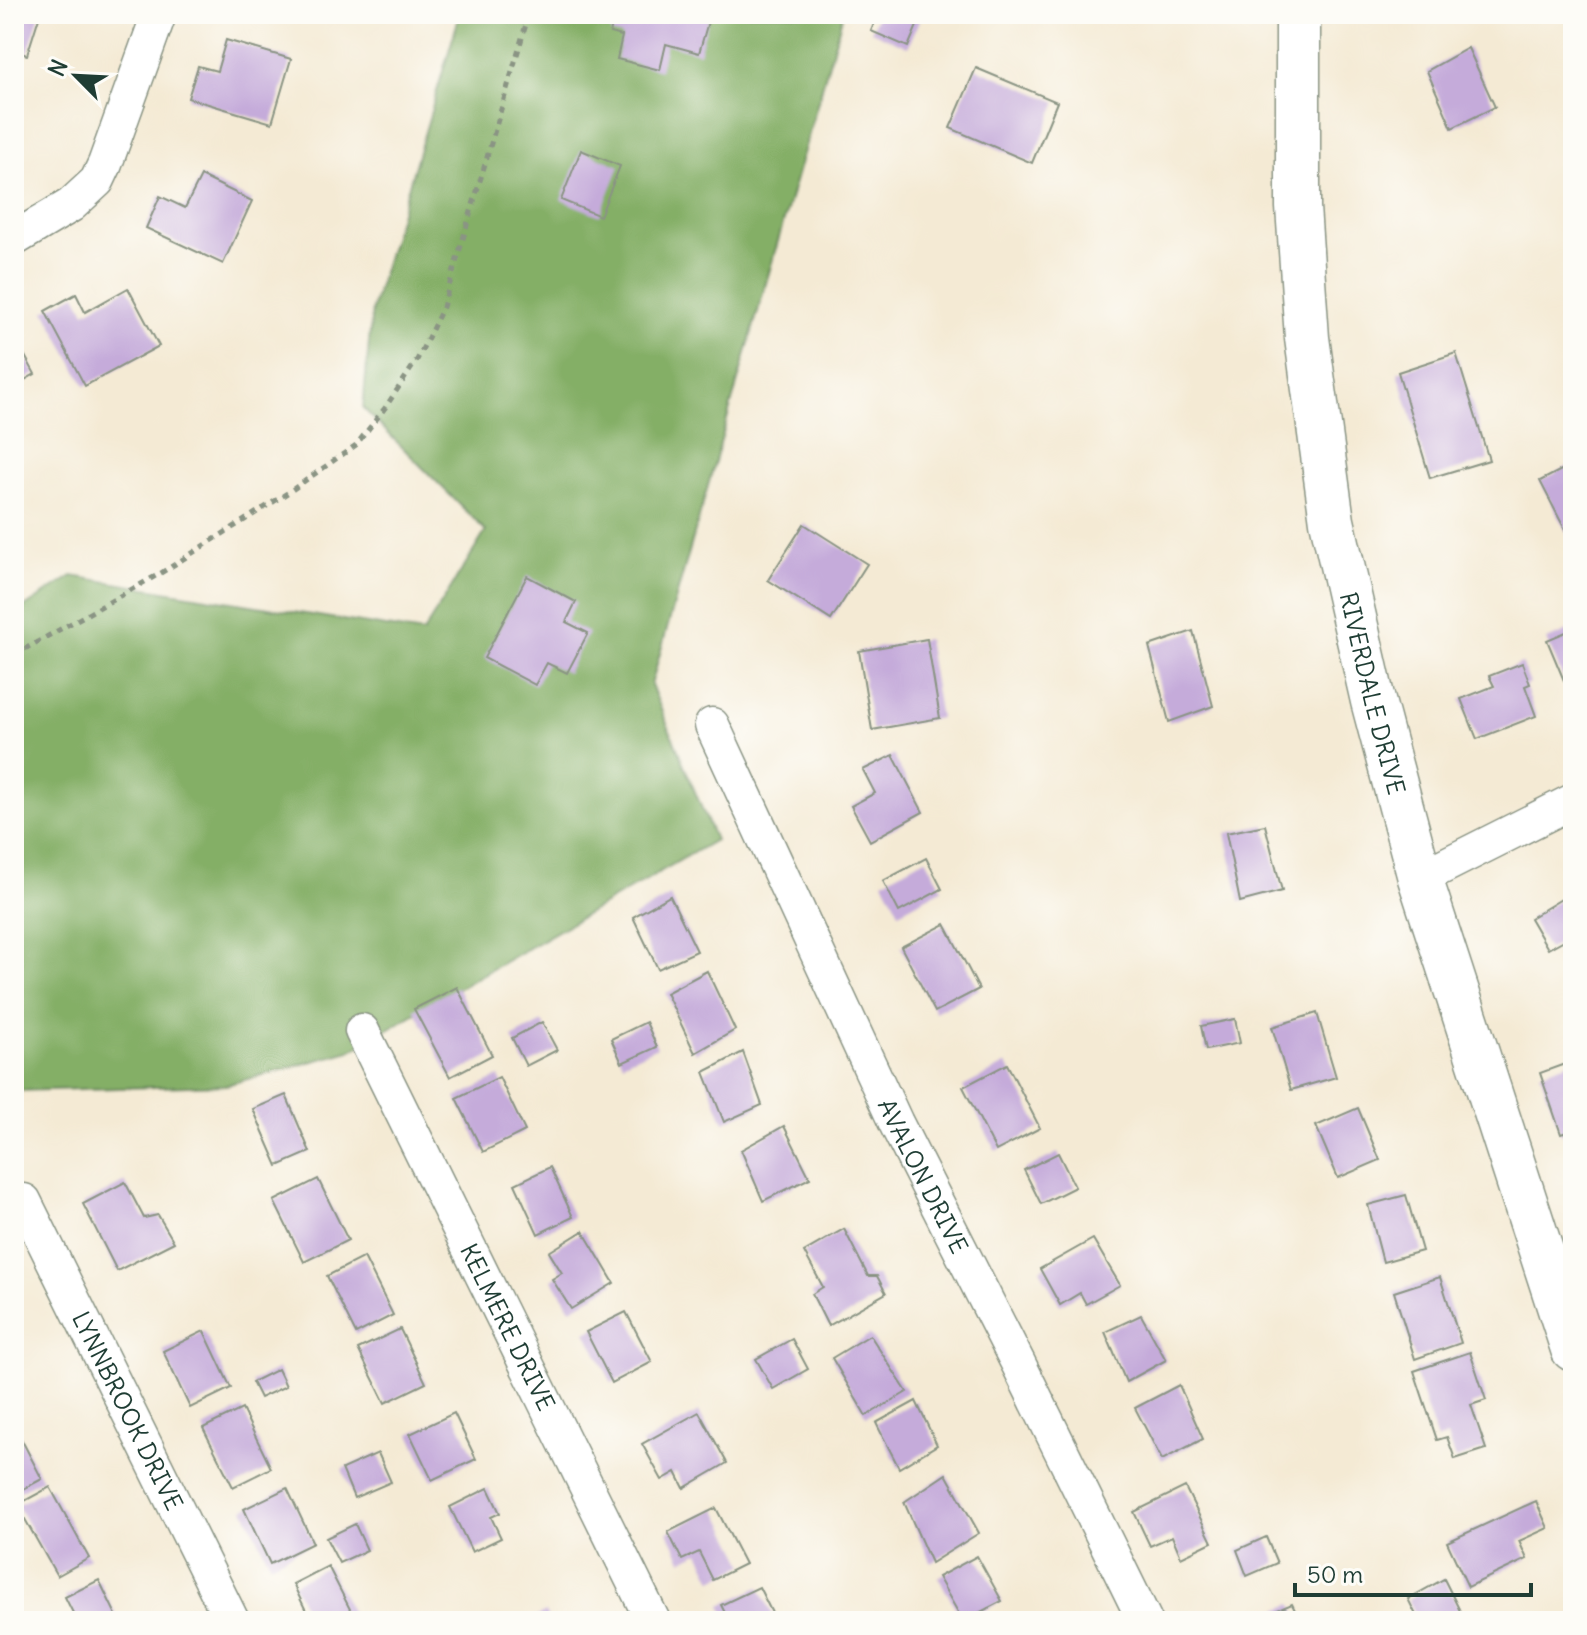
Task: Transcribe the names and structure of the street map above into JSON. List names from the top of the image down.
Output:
{
  "streets": {
    "main road": ["RIVERDALE DRIVE"],
    "street": ["AVALON DRIVE", "KELMERE DRIVE", "LYNNBROOK DRIVE"]
  },
  "scale_bar": "50 m",
  "north": "top left"
}
